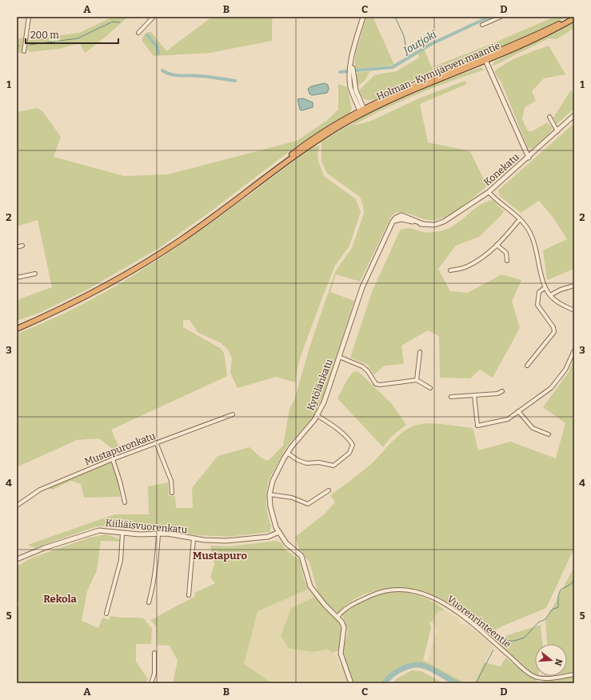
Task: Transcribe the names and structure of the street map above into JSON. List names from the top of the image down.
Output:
{
  "streets": {
    "highway": ["Holman–Kymijärven maantie"],
    "street": [
      "Konekatu",
      "Kytölänkatu",
      "Mustapuronkatu",
      "Kiiliäisvuorenkatu",
      "Vuorenrinteentie"
    ]
  },
  "crossings": [
    ["Holman–Kymijärven maantie", "Konekatu"],
    ["Konekatu", "Kytölänkatu"],
    ["Kytölänkatu", "Kiiliäisvuorenkatu"],
    ["Kytölänkatu", "Vuorenrinteentie"]
  ],
  "districts": ["Mustapuro", "Rekola"],
  "water": ["Joutjoki"],
  "scale_bar": "200 m",
  "north": "right",
  "grid": {
    "columns": [
      "A",
      "B",
      "C",
      "D"
    ],
    "rows": [
      "1",
      "2",
      "3",
      "4",
      "5"
    ]
  }
}
